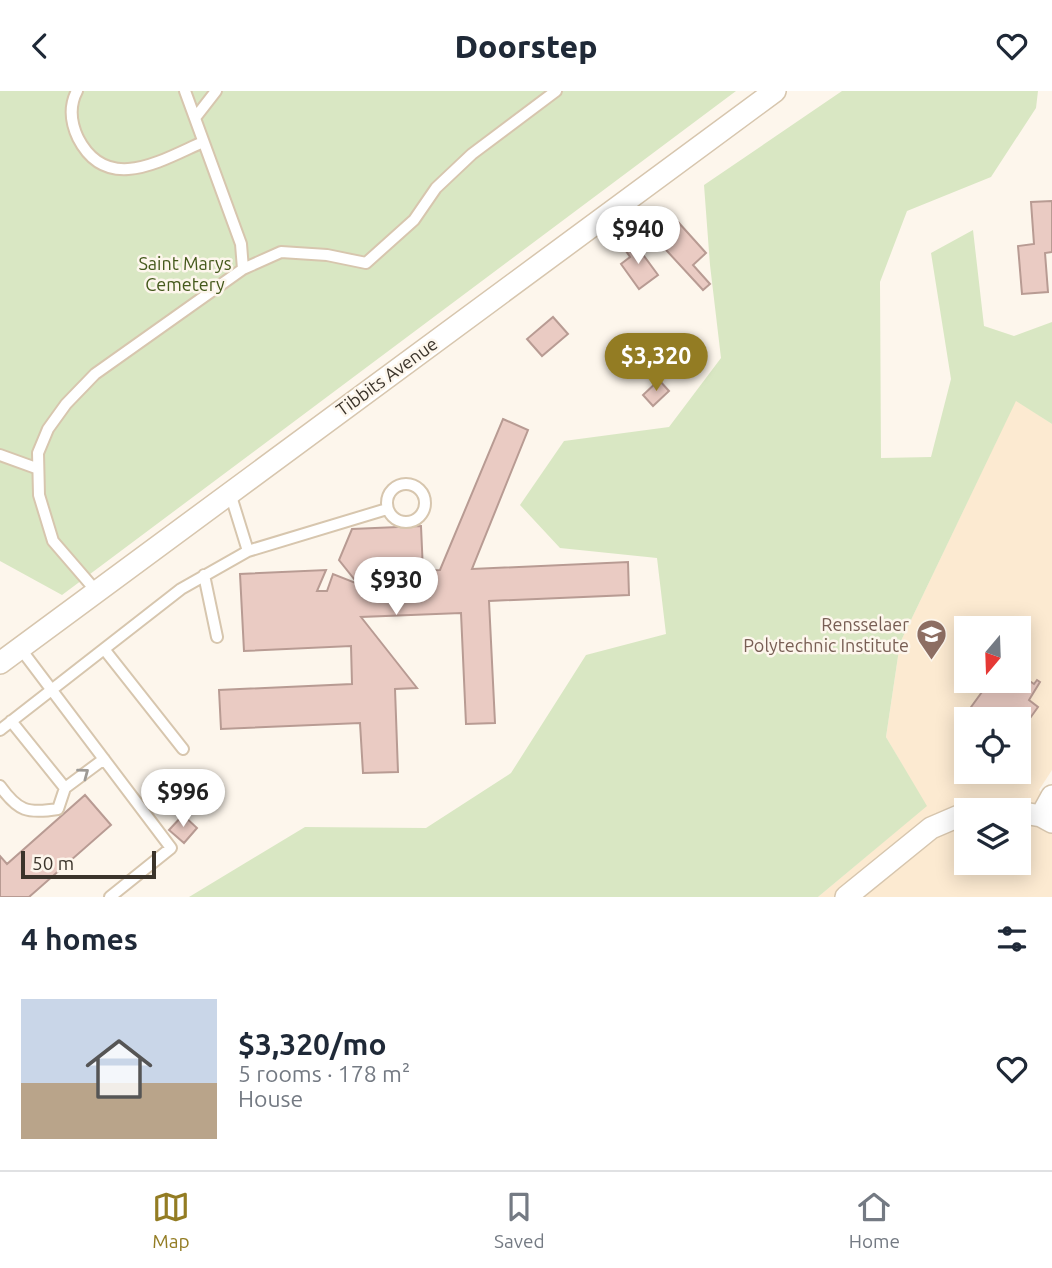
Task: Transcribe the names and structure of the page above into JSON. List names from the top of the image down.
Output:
{
  "streets": {
    "street": ["Tibbits Avenue"]
  },
  "parks": ["Saint Marys Cemetery"],
  "places": {
    "school or university": ["Rensselaer Polytechnic Institute"]
  },
  "scale_bar": "50 m",
  "north": "bottom",
  "page": {
    "header": "Doorstep",
    "price": [
      "$940",
      "$3,320",
      "$930",
      "$996"
    ],
    "scale": "50 m",
    "heading": "4 homes",
    "list": [
      {
        "name": "$3,320/mo",
        "note": "5 rooms · 178 m² · House"
      }
    ],
    "tabs": ["Map", "Saved", "Home"]
  }
}
